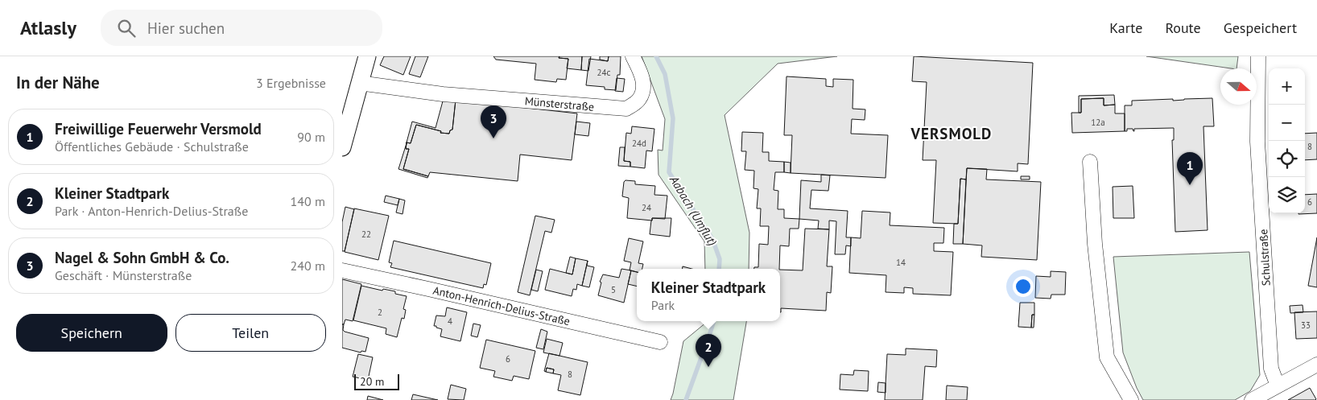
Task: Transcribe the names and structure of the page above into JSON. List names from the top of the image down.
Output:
{
  "streets": {
    "street": ["Münsterstraße", "Schulstraße", "Anton-Henrich-Delius-Straße"]
  },
  "districts": ["VERSMOLD"],
  "water": ["Aabach (Umflut)"],
  "house_numbers": [
    "24c",
    "12a",
    "24d",
    "8",
    "6",
    "24",
    "22",
    "14",
    "5",
    "2",
    "4",
    "33",
    "6",
    "8"
  ],
  "scale_bar": "20 m",
  "north": "right",
  "page": {
    "header": "Atlasly",
    "search": "Hier suchen",
    "nav": ["Karte", "Route", "Gespeichert"],
    "heading": ["In der Nähe", "3 Ergebnisse"],
    "map_buttons": ["+", "−"],
    "pins": ["3", "1", "2"],
    "list": [
      {
        "mark": "1",
        "name": "Freiwillige Feuerwehr Versmold",
        "note": "Öffentliches Gebäude · Schulstraße",
        "value": "90 m"
      },
      {
        "mark": "2",
        "name": "Kleiner Stadtpark",
        "note": "Park · Anton-Henrich-Delius-Straße",
        "value": "140 m"
      },
      {
        "mark": "3",
        "name": "Nagel & Sohn GmbH & Co.",
        "note": "Geschäft · Münsterstraße",
        "value": "240 m"
      }
    ],
    "popup": ["Kleiner Stadtpark", "Park"],
    "buttons": ["Speichern", "Teilen"],
    "scale": "20 m"
  }
}
